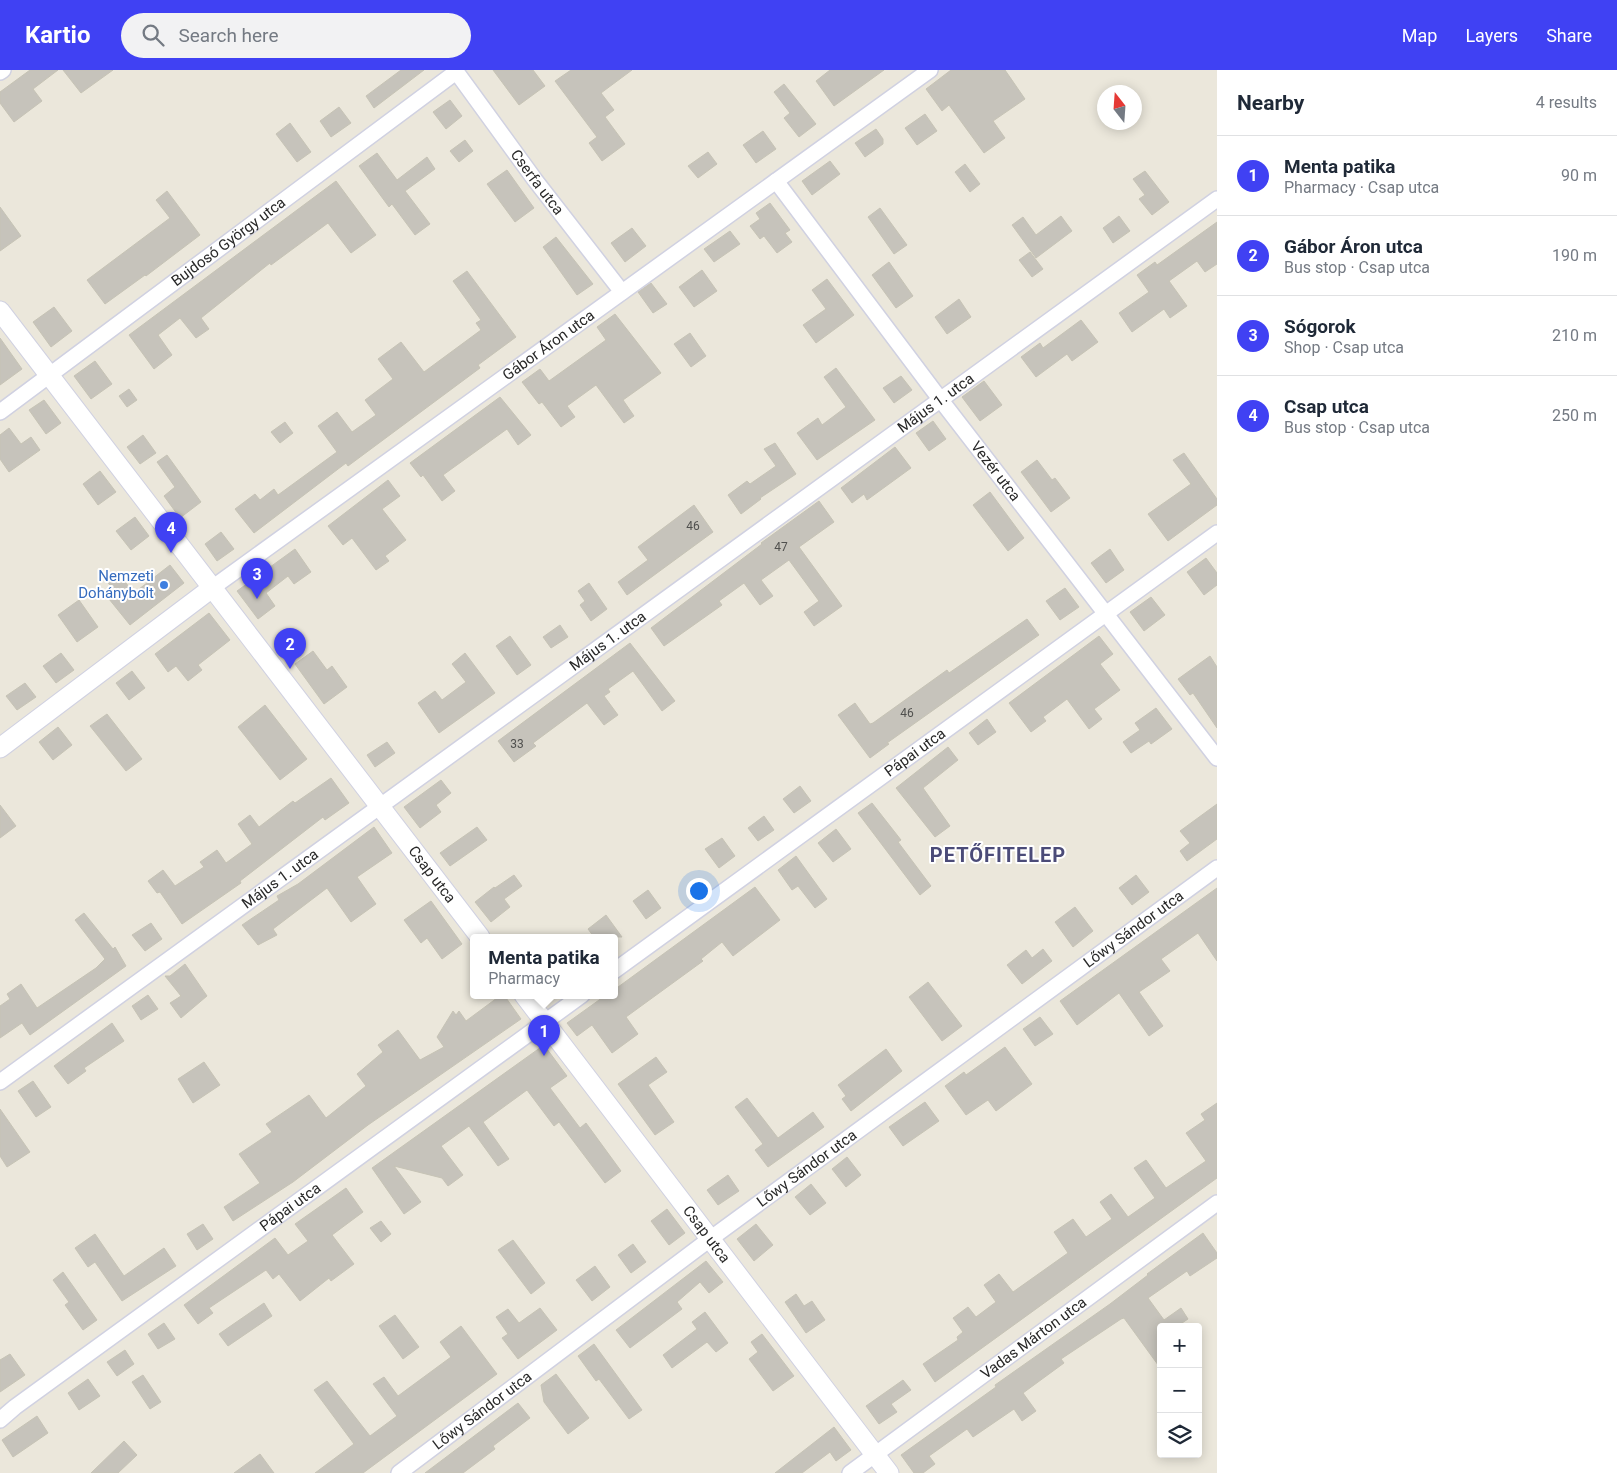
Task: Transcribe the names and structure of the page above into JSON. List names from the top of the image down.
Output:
{
  "streets": {
    "street": [
      "Cserfa utca",
      "Bujdosó György utca",
      "Gábor Áron utca",
      "Május 1. utca",
      "Vezér utca",
      "Pápai utca",
      "Csap utca",
      "Lőwy Sándor utca",
      "Vadas Márton utca"
    ]
  },
  "crossings": [
    ["Cserfa utca", "Bujdosó György utca"],
    ["Cserfa utca", "Gábor Áron utca"],
    ["Bujdosó György utca", "Csap utca"],
    ["Gábor Áron utca", "Vezér utca"],
    ["Gábor Áron utca", "Csap utca"],
    ["Május 1. utca", "Vezér utca"],
    ["Május 1. utca", "Csap utca"],
    ["Vezér utca", "Pápai utca"],
    ["Pápai utca", "Csap utca"],
    ["Csap utca", "Lőwy Sándor utca"],
    ["Csap utca", "Vadas Márton utca"]
  ],
  "districts": ["PETŐFITELEP"],
  "places": ["Nemzeti Dohánybolt"],
  "house_numbers": [
    "46",
    "47",
    "46",
    "33"
  ],
  "north": "top",
  "page": {
    "header": "Kartio",
    "search": "Search here",
    "nav": ["Map", "Layers", "Share"],
    "heading": ["Nearby", "4 results"],
    "list": [
      {
        "mark": "1",
        "name": "Menta patika",
        "note": "Pharmacy · Csap utca",
        "value": "90 m"
      },
      {
        "mark": "2",
        "name": "Gábor Áron utca",
        "note": "Bus stop · Csap utca",
        "value": "190 m"
      },
      {
        "mark": "3",
        "name": "Sógorok",
        "note": "Shop · Csap utca",
        "value": "210 m"
      },
      {
        "mark": "4",
        "name": "Csap utca",
        "note": "Bus stop · Csap utca",
        "value": "250 m"
      }
    ],
    "pins": [
      "4",
      "3",
      "2",
      "1"
    ],
    "popup": ["Menta patika", "Pharmacy"],
    "map_buttons": ["+", "−"]
  }
}
